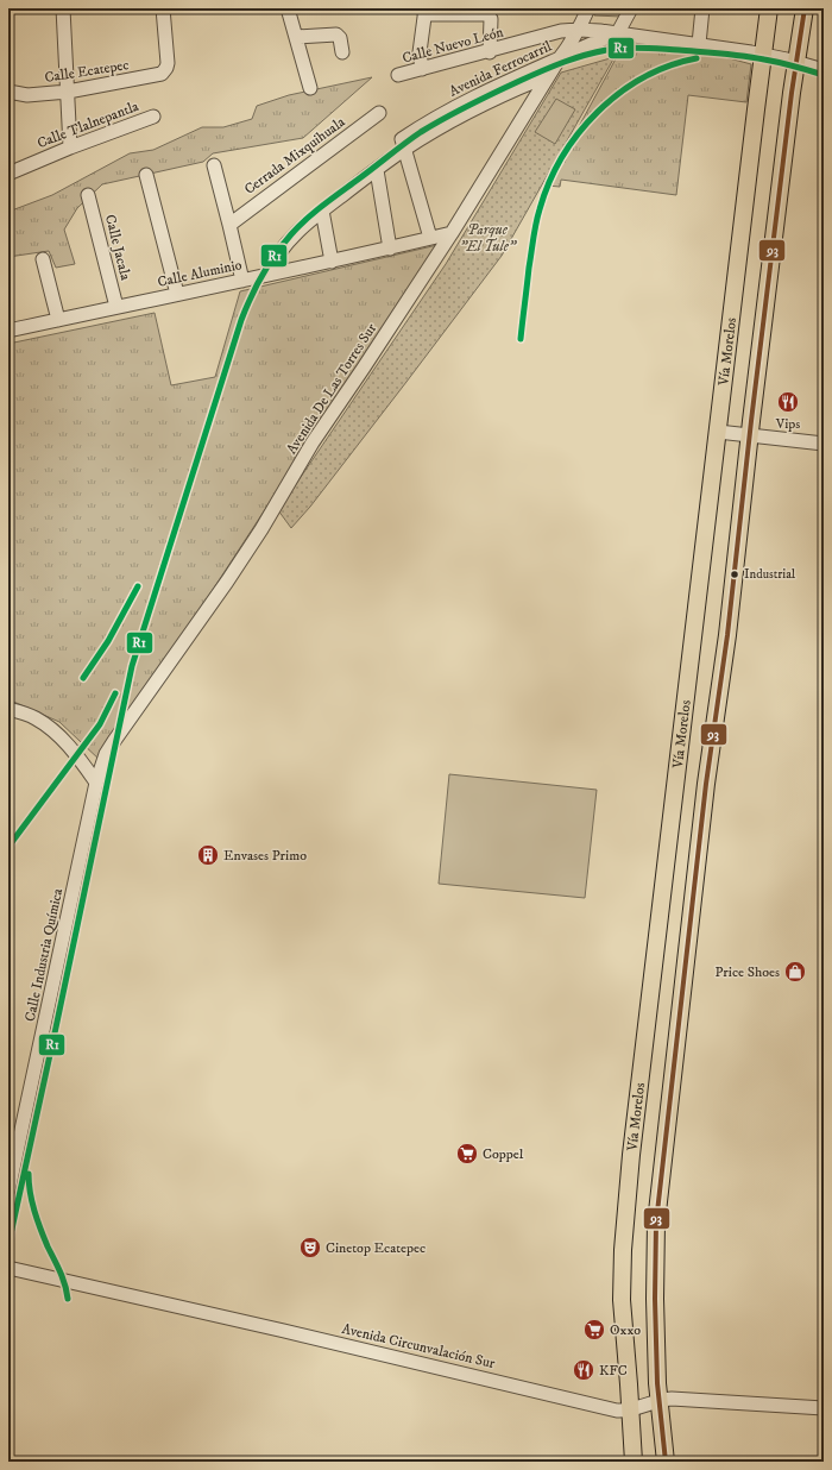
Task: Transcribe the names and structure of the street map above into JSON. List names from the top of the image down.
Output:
{
  "streets": {
    "main road": ["Vía Morelos"],
    "street": [
      "Calle Nuevo León",
      "Avenida Ferrocarril",
      "Calle Ecatepec",
      "Calle Tlalnepantla",
      "Cerrada Mixquihuala",
      "Calle Jacala",
      "Calle Aluminio",
      "Avenida De Las Torres Sur",
      "Calle Industria Química",
      "Avenida Circunvalación Sur"
    ]
  },
  "crossings": [
    ["Calle Nuevo León", "Avenida Ferrocarril"],
    ["Calle Nuevo León", "Vía Morelos"],
    ["Calle Nuevo León", "Avenida De Las Torres Sur"],
    ["Avenida Ferrocarril", "Calle Aluminio"],
    ["Avenida Ferrocarril", "Avenida De Las Torres Sur"],
    ["Calle Jacala", "Calle Aluminio"],
    ["Calle Aluminio", "Avenida De Las Torres Sur"],
    ["Vía Morelos", "Avenida Circunvalación Sur"],
    ["Avenida De Las Torres Sur", "Calle Industria Química"]
  ],
  "parks": ["Parque \"El Tule\""],
  "places": {
    "restaurant": ["Vips", "KFC"],
    "other": ["Industrial"],
    "building": ["Envases Primo"],
    "shop": ["Price Shoes"],
    "supermarket": ["Coppel", "Oxxo"],
    "theatre": ["Cinetop Ecatepec"]
  },
  "lines": ["transit line 93", "transit line R1"]
}
